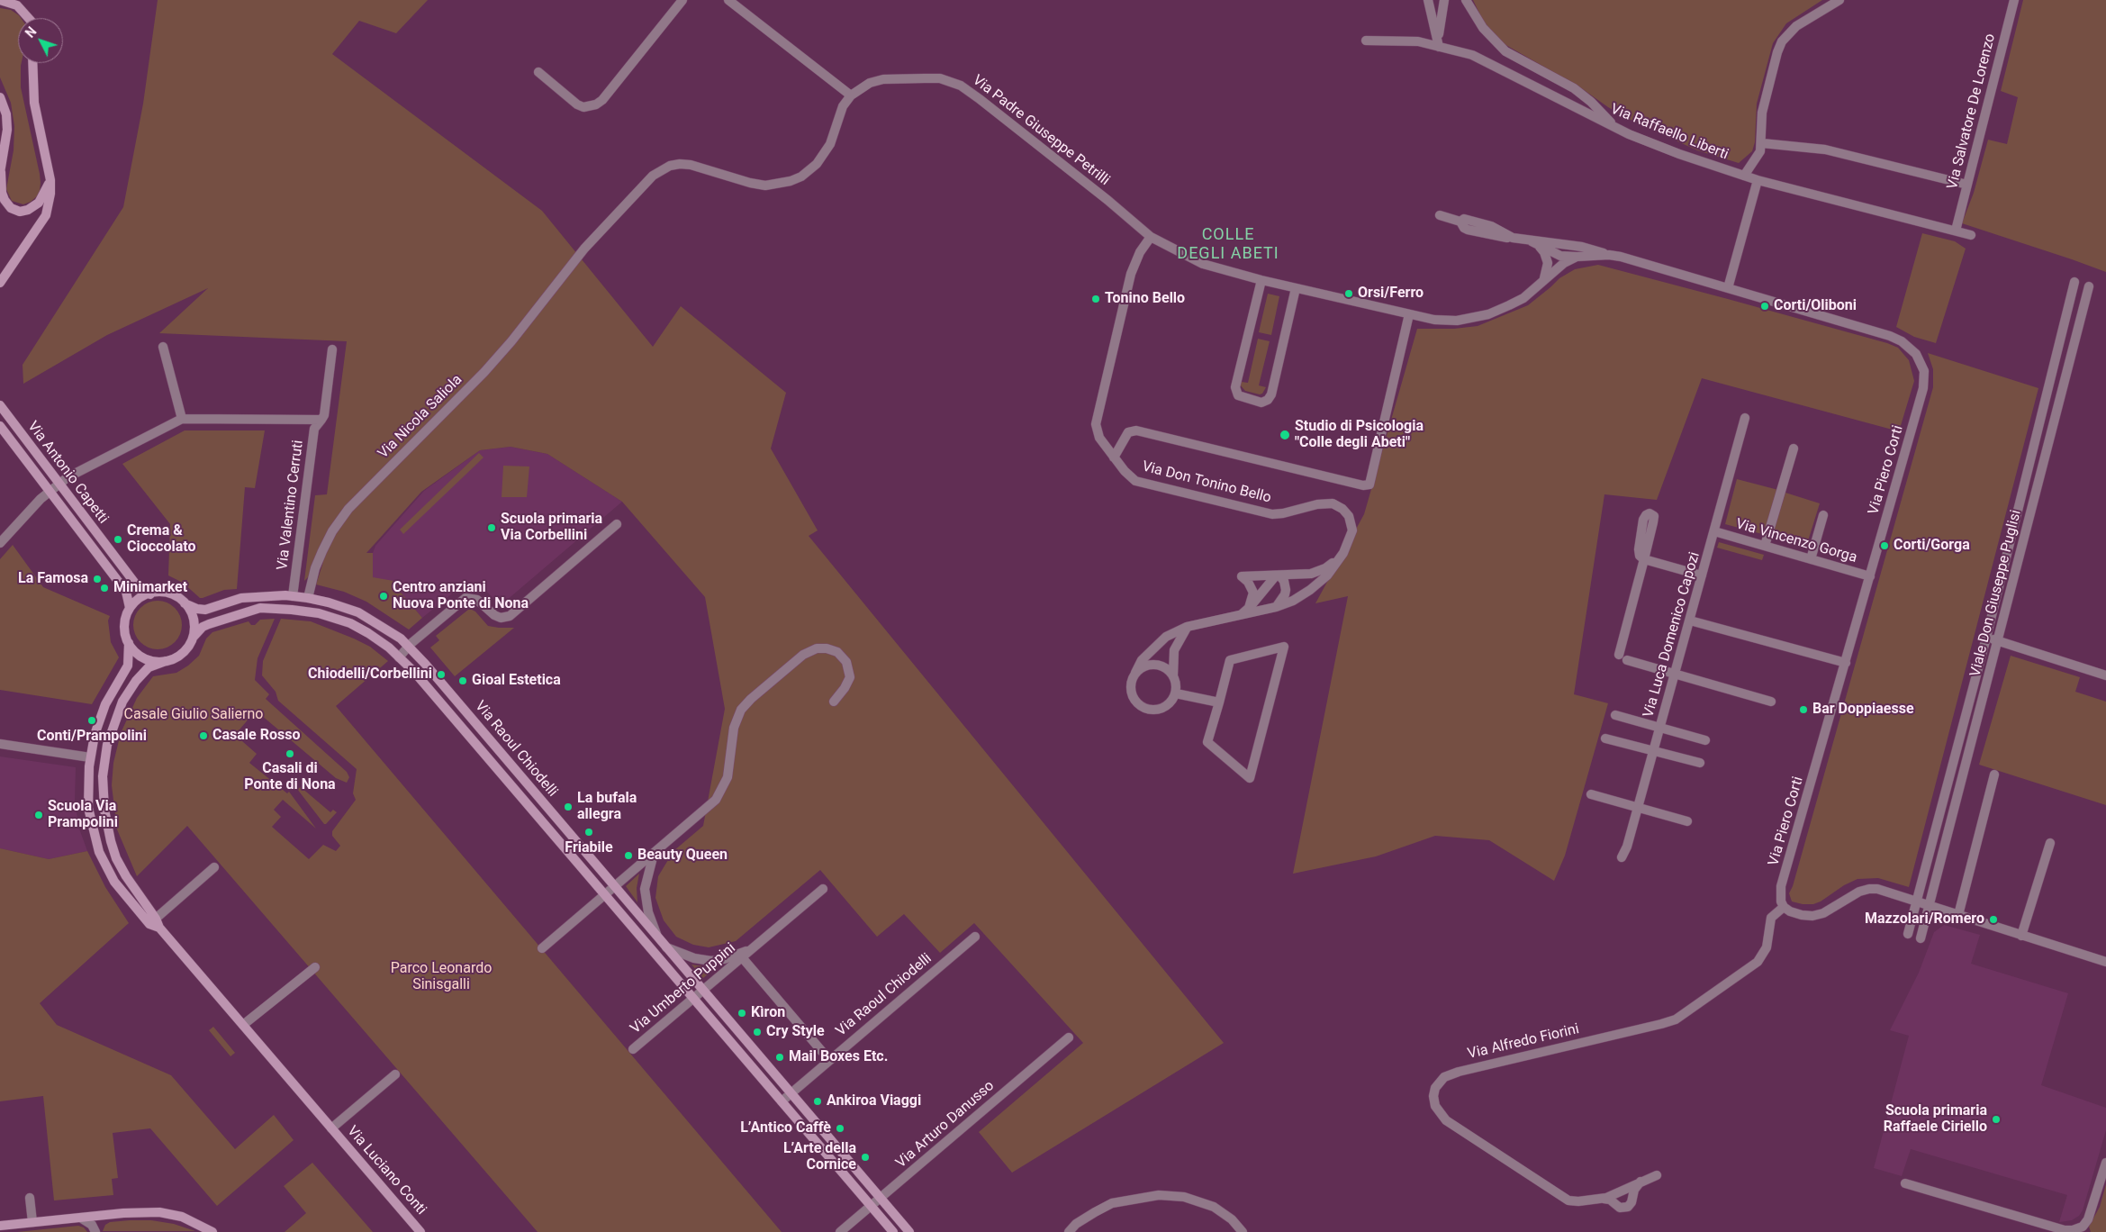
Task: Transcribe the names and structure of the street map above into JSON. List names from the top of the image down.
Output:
{
  "streets": {
    "main road": ["Via Antonio Capetti", "Via Raoul Chiodelli", "Via Luciano Conti"],
    "street": [
      "Via Salvatore De Lorenzo",
      "Via Padre Giuseppe Petrilli",
      "Via Raffaello Liberti",
      "Via Nicola Saliola",
      "Via Piero Corti",
      "Via Don Tonino Bello",
      "Via Valentino Cerruti",
      "Via Vincenzo Gorga",
      "Viale Don Giuseppe Puglisi",
      "Via Luca Domenico Capozi",
      "Via Umberto Puppini",
      "Via Alfredo Fiorini",
      "Via Arturo Danusso"
    ]
  },
  "crossings": [
    ["Via Salvatore De Lorenzo", "Via Raffaello Liberti"],
    ["Via Padre Giuseppe Petrilli", "Via Nicola Saliola"],
    ["Via Padre Giuseppe Petrilli", "Via Piero Corti"],
    ["Via Padre Giuseppe Petrilli", "Via Don Tonino Bello"],
    ["Via Nicola Saliola", "Via Raoul Chiodelli"],
    ["Via Piero Corti", "Via Vincenzo Gorga"],
    ["Via Piero Corti", "Via Alfredo Fiorini"],
    ["Via Antonio Capetti", "Via Valentino Cerruti"],
    ["Via Antonio Capetti", "Via Raoul Chiodelli"],
    ["Via Antonio Capetti", "Via Luciano Conti"],
    ["Via Valentino Cerruti", "Via Raoul Chiodelli"],
    ["Via Vincenzo Gorga", "Via Luca Domenico Capozi"],
    ["Via Raoul Chiodelli", "Via Umberto Puppini"],
    ["Via Raoul Chiodelli", "Via Arturo Danusso"],
    ["Via Raoul Chiodelli", "Via Luciano Conti"]
  ],
  "districts": ["COLLE DEGLI ABETI"],
  "parks": ["Casale Giulio Salierno", "Parco Leonardo Sinisgalli"],
  "places": [
    "Orsi/Ferro",
    "Tonino Bello",
    "Corti/Oliboni",
    "Studio di Psicologia \"Colle degli Abeti\"",
    "Scuola primaria Via Corbellini",
    "Crema & Cioccolato",
    "Corti/Gorga",
    "La Famosa",
    "Minimarket",
    "Centro anziani Nuova Ponte di Nona",
    "Chiodelli/Corbellini",
    "Gioal Estetica",
    "Bar Doppiaesse",
    "Conti/Prampolini",
    "Casale Rosso",
    "Casali di Ponte di Nona",
    "La bufala allegra",
    "Scuola Via Prampolini",
    "Friabile",
    "Beauty Queen",
    "Mazzolari/Romero",
    "Kìron",
    "Cry Style",
    "Mail Boxes Etc.",
    "Ankiroa Viaggi",
    "Scuola primaria Raffaele Ciriello",
    "L’Antico Caffè",
    "L’Arte della Cornice"
  ],
  "north": "top left"
}
